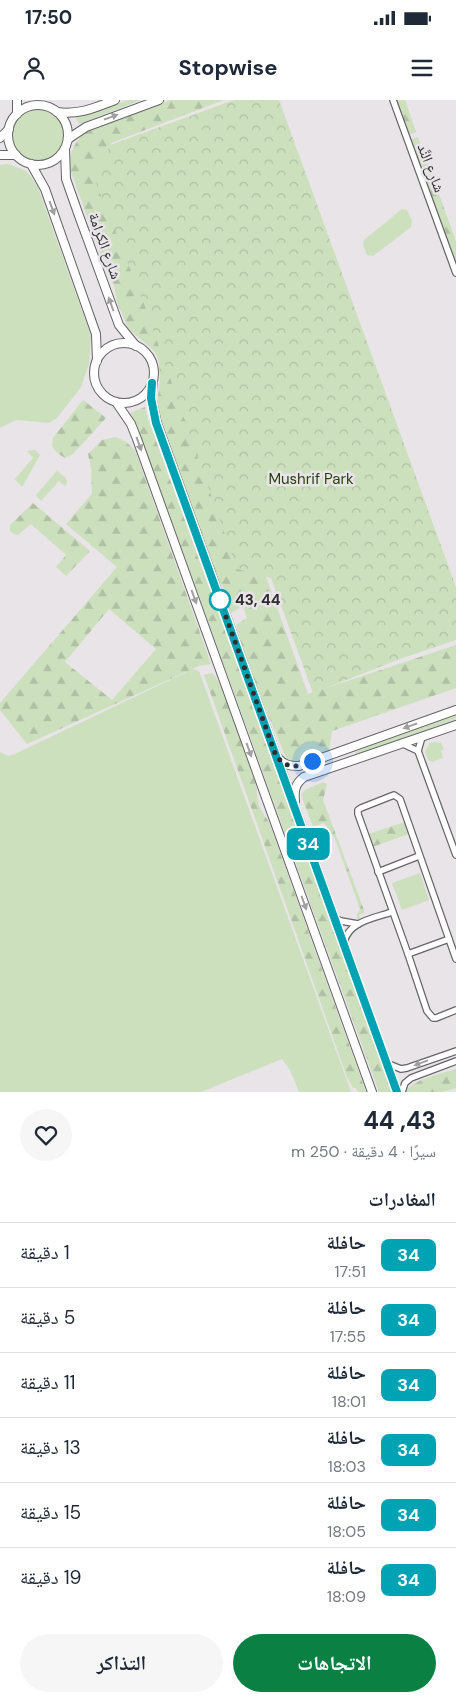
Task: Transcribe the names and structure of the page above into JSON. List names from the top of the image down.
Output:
{
  "streets": {
    "main road": ["شارع الكرامة"],
    "street": ["شارع النَّد"]
  },
  "parks": ["Mushrif Park"],
  "places": ["43, 44"],
  "lines": ["bus line 34"],
  "page": {
    "status": "17:50",
    "header": "Stopwise",
    "on_map": "34",
    "heading": [
      ["43, 44", "سيرًا · 4 دقيقة · 250 m"],
      "المغادرات"
    ],
    "list": [
      {
        "mark": "34",
        "name": "حافلة",
        "note": "17:51",
        "value": "1 دقيقة"
      },
      {
        "mark": "34",
        "name": "حافلة",
        "note": "17:55",
        "value": "5 دقيقة"
      },
      {
        "mark": "34",
        "name": "حافلة",
        "note": "18:01",
        "value": "11 دقيقة"
      },
      {
        "mark": "34",
        "name": "حافلة",
        "note": "18:03",
        "value": "13 دقيقة"
      },
      {
        "mark": "34",
        "name": "حافلة",
        "note": "18:05",
        "value": "15 دقيقة"
      },
      {
        "mark": "34",
        "name": "حافلة",
        "note": "18:09",
        "value": "19 دقيقة"
      }
    ],
    "buttons": ["الاتجاهات", "التذاكر"]
  }
}
